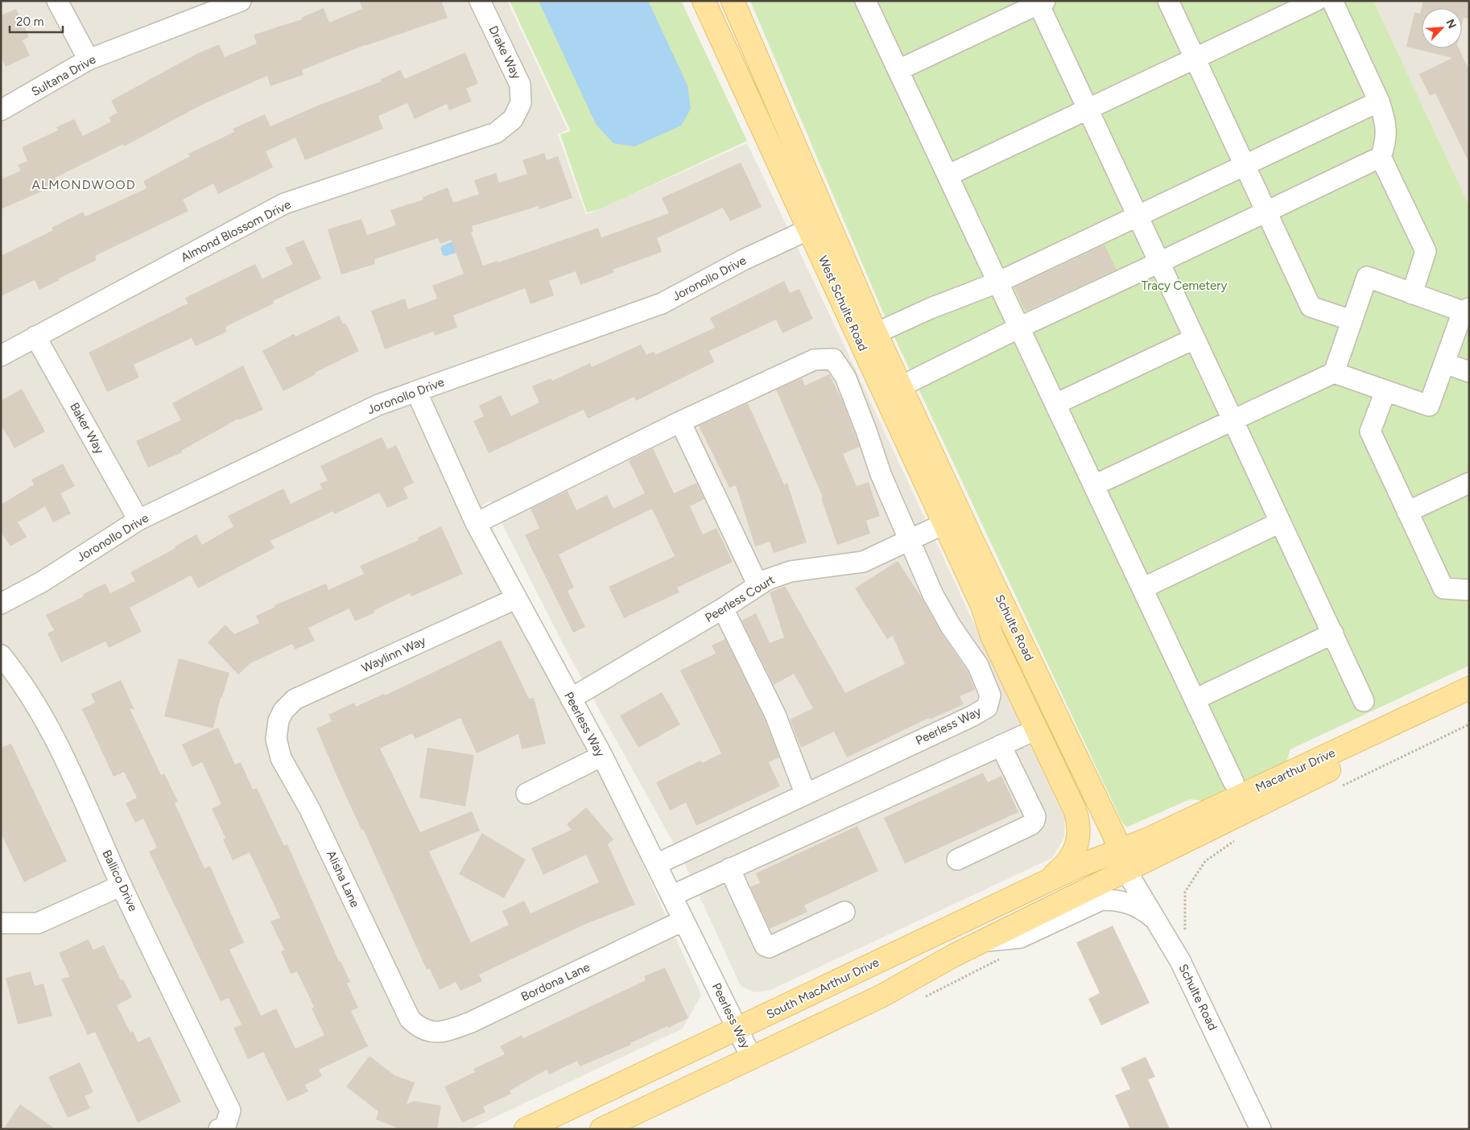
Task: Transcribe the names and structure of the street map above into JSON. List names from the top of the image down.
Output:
{
  "streets": {
    "main road": [
      "West Schulte Road",
      "Schulte Road",
      "Macarthur Drive",
      "South MacArthur Drive"
    ],
    "street": [
      "Drake Way",
      "Sultana Drive",
      "Almond Blossom Drive",
      "Joronollo Drive",
      "Baker Way",
      "Peerless Court",
      "Waylinn Way",
      "Peerless Way",
      "Alisha Lane",
      "Ballico Drive",
      "Bordona Lane"
    ]
  },
  "crossings": [
    ["Drake Way", "Almond Blossom Drive"],
    ["Almond Blossom Drive", "Baker Way"],
    ["Joronollo Drive", "West Schulte Road"],
    ["Joronollo Drive", "Baker Way"],
    ["Joronollo Drive", "Peerless Way"],
    ["West Schulte Road", "Peerless Court"],
    ["West Schulte Road", "Schulte Road"],
    ["Peerless Court", "Peerless Way"],
    ["Schulte Road", "Macarthur Drive"],
    ["Schulte Road", "South MacArthur Drive"],
    ["Waylinn Way", "Peerless Way"],
    ["Waylinn Way", "Alisha Lane"],
    ["Peerless Way", "Bordona Lane"],
    ["Peerless Way", "South MacArthur Drive"],
    ["Macarthur Drive", "South MacArthur Drive"],
    ["Alisha Lane", "Bordona Lane"]
  ],
  "districts": ["ALMONDWOOD"],
  "parks": ["Tracy Cemetery"],
  "scale_bar": "20 m",
  "north": "top right"
}
